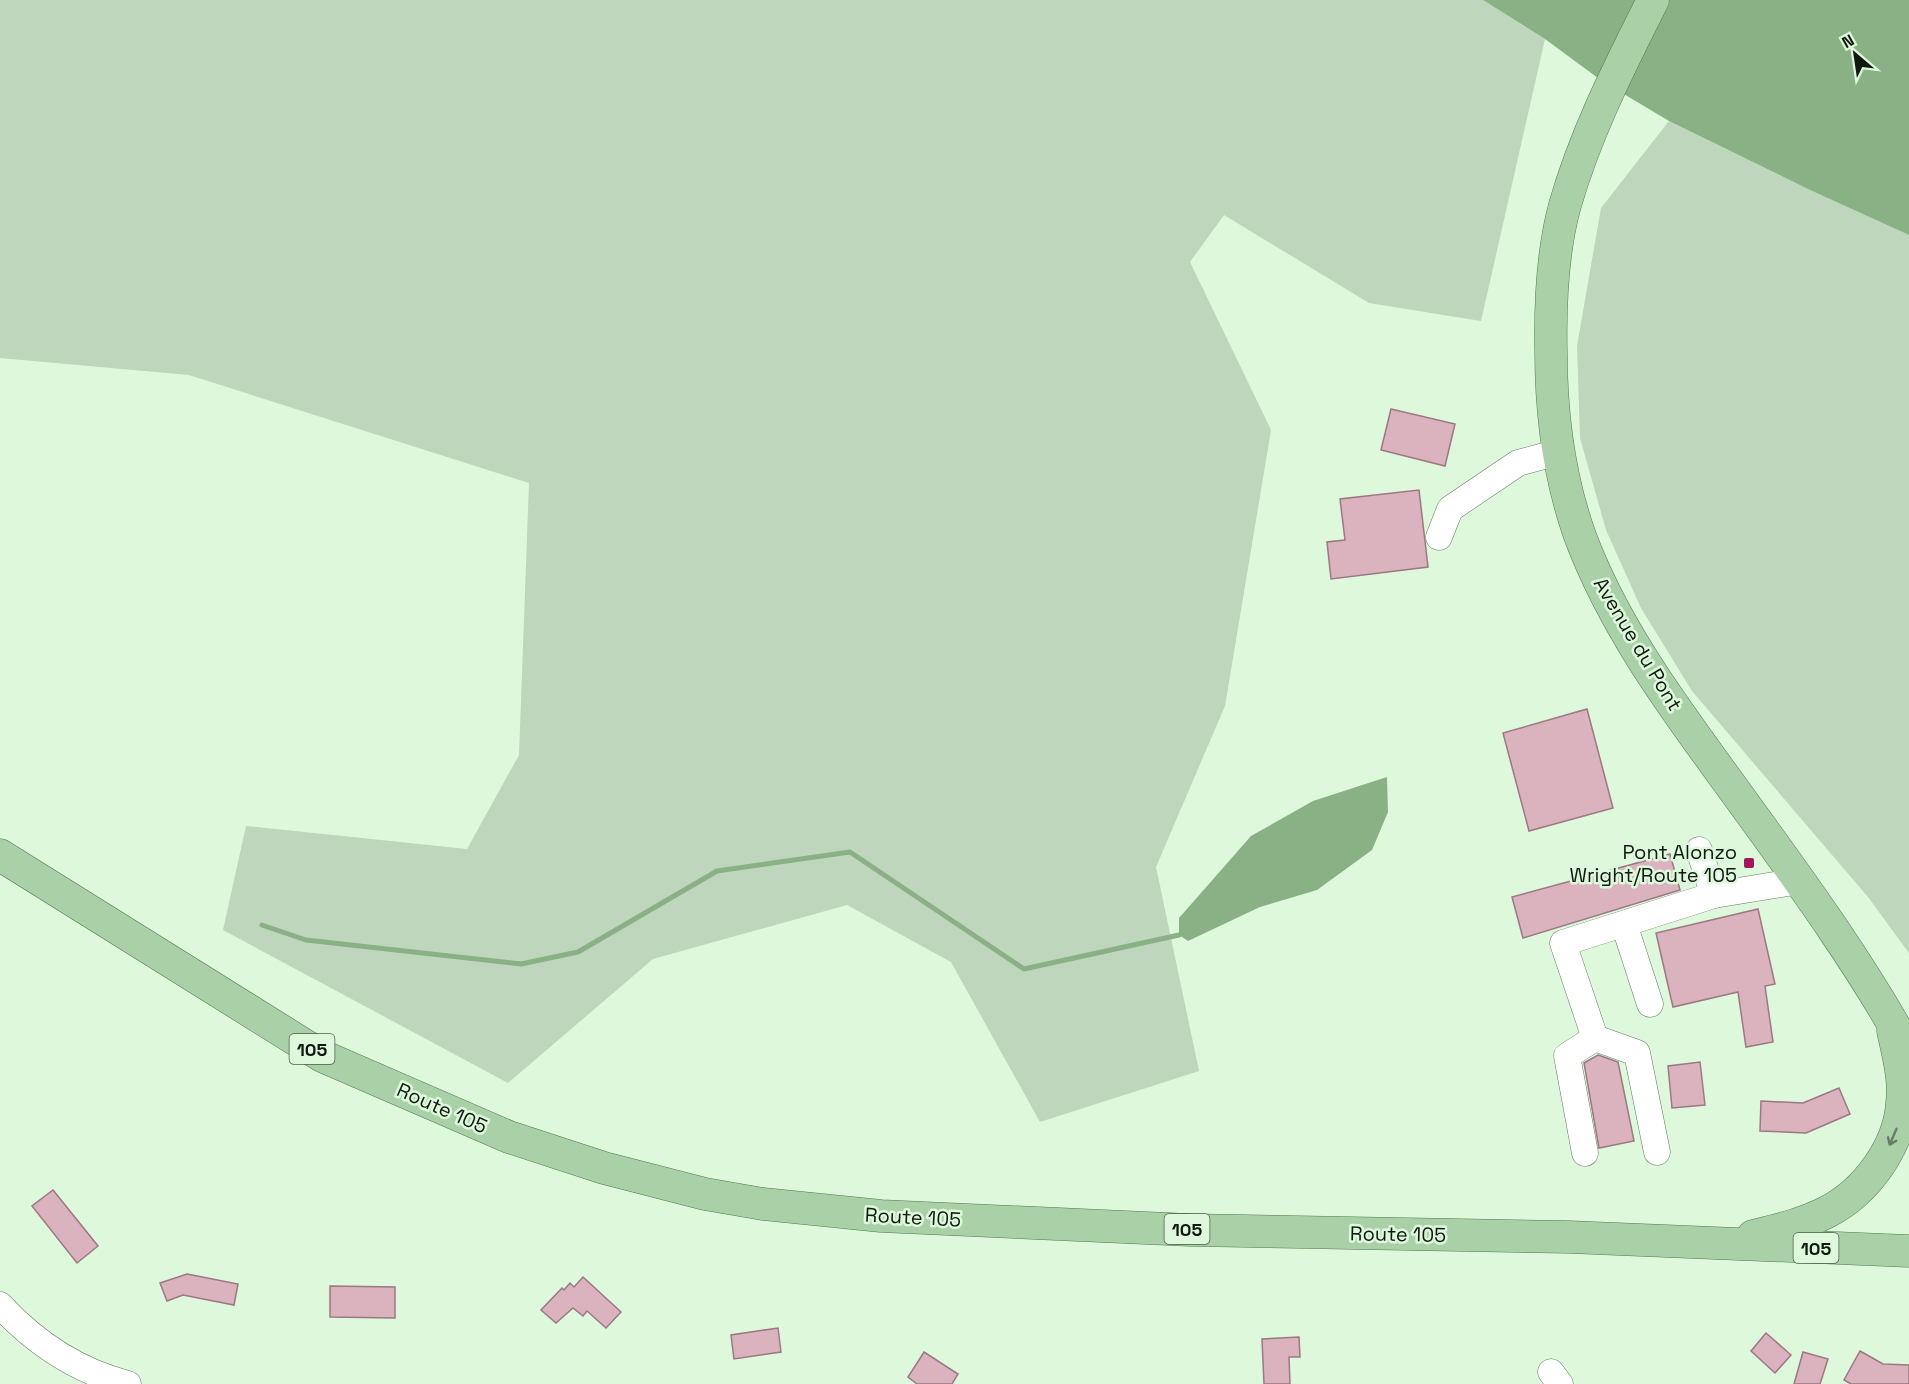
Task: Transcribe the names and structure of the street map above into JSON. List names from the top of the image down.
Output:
{
  "streets": {
    "main road": ["Avenue du Pont", "105", "Route 105"]
  },
  "places": {
    "transit": ["Pont Alonzo Wright/Route 105"]
  },
  "north": "top left"
}
